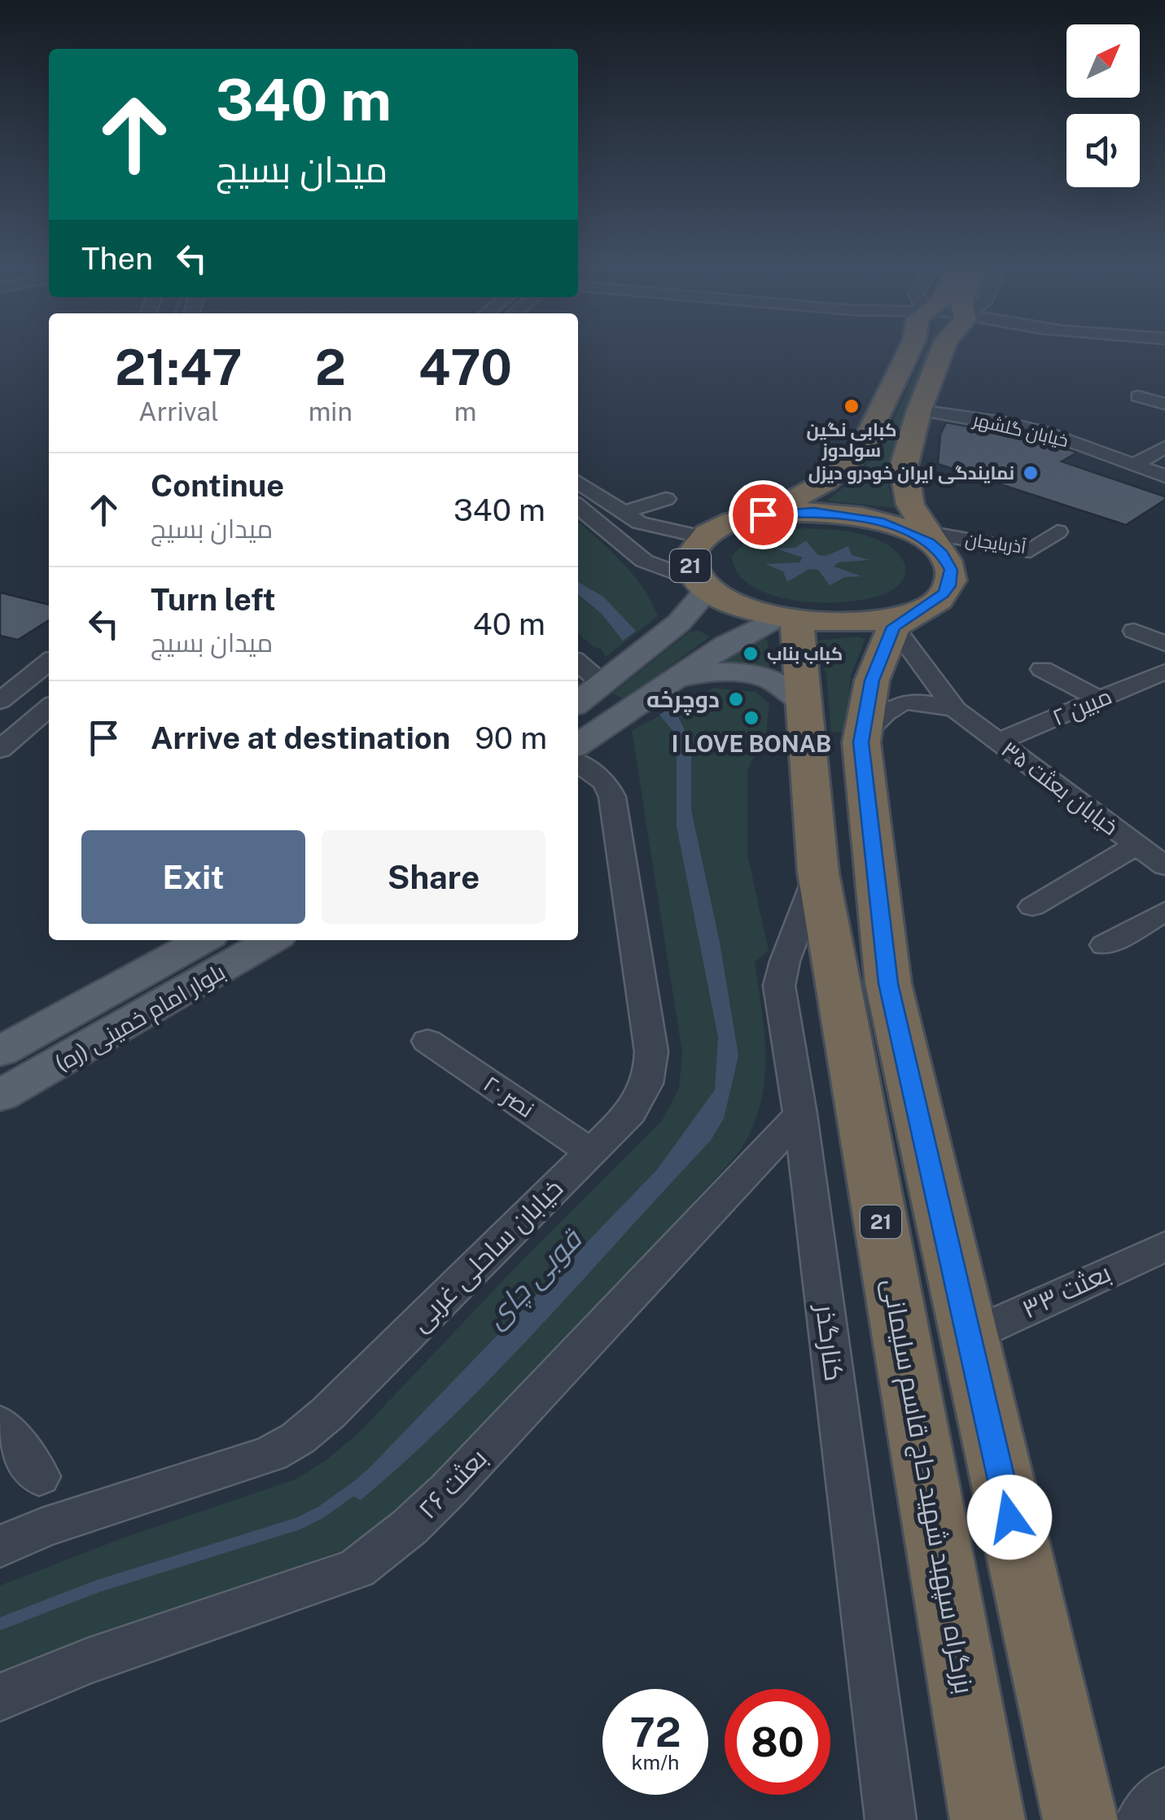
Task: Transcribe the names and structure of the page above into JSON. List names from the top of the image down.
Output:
{
  "streets": {
    "highway": ["21", "بزرگراه سپهبد شهید حاج قاسم سلیمانی"],
    "main road": ["بلوار امام خمینی (ره)"],
    "street": [
      "خیابان گلشهر",
      "آذربایجان",
      "مبین ۲",
      "خیابان بعثت ۳۵",
      "نصر ۲۰",
      "خیابان ساحلی غربی",
      "بعثت ۳۳",
      "کنارگذر",
      "بعثت ۲۶"
    ]
  },
  "crossings": [
    ["خیابان گلشهر", "21"],
    ["آذربایجان", "21"],
    ["21", "بزرگراه سپهبد شهید حاج قاسم سلیمانی"],
    ["مبین ۲", "خیابان بعثت ۳۵"],
    ["نصر ۲۰", "خیابان ساحلی غربی"],
    ["کنارگذر", "بعثت ۲۶"],
    ["کنارگذر", "بزرگراه سپهبد شهید حاج قاسم سلیمانی"]
  ],
  "water": ["قوبی چای"],
  "places": [
    "کبابی نگین سولدوز",
    "نمایندگی ایران خودرو دیزل",
    "کباب بناب",
    "دوچرخه",
    "I LOVE BONAB"
  ],
  "north": "top right",
  "page": {
    "turn": ["340 m", "میدان بسیج"],
    "then": "Then",
    "eta": [
      "21:47",
      "Arrival",
      "2",
      "min",
      "470",
      "m"
    ],
    "list": [
      {
        "name": "Continue",
        "note": "میدان بسیج",
        "value": "340 m"
      },
      {
        "name": "Turn left",
        "note": "میدان بسیج",
        "value": "40 m"
      },
      {
        "name": "Arrive at destination",
        "value": "90 m"
      }
    ],
    "buttons": ["Exit", "Share"],
    "speed": "72 km/h",
    "limit": "80"
  }
}
